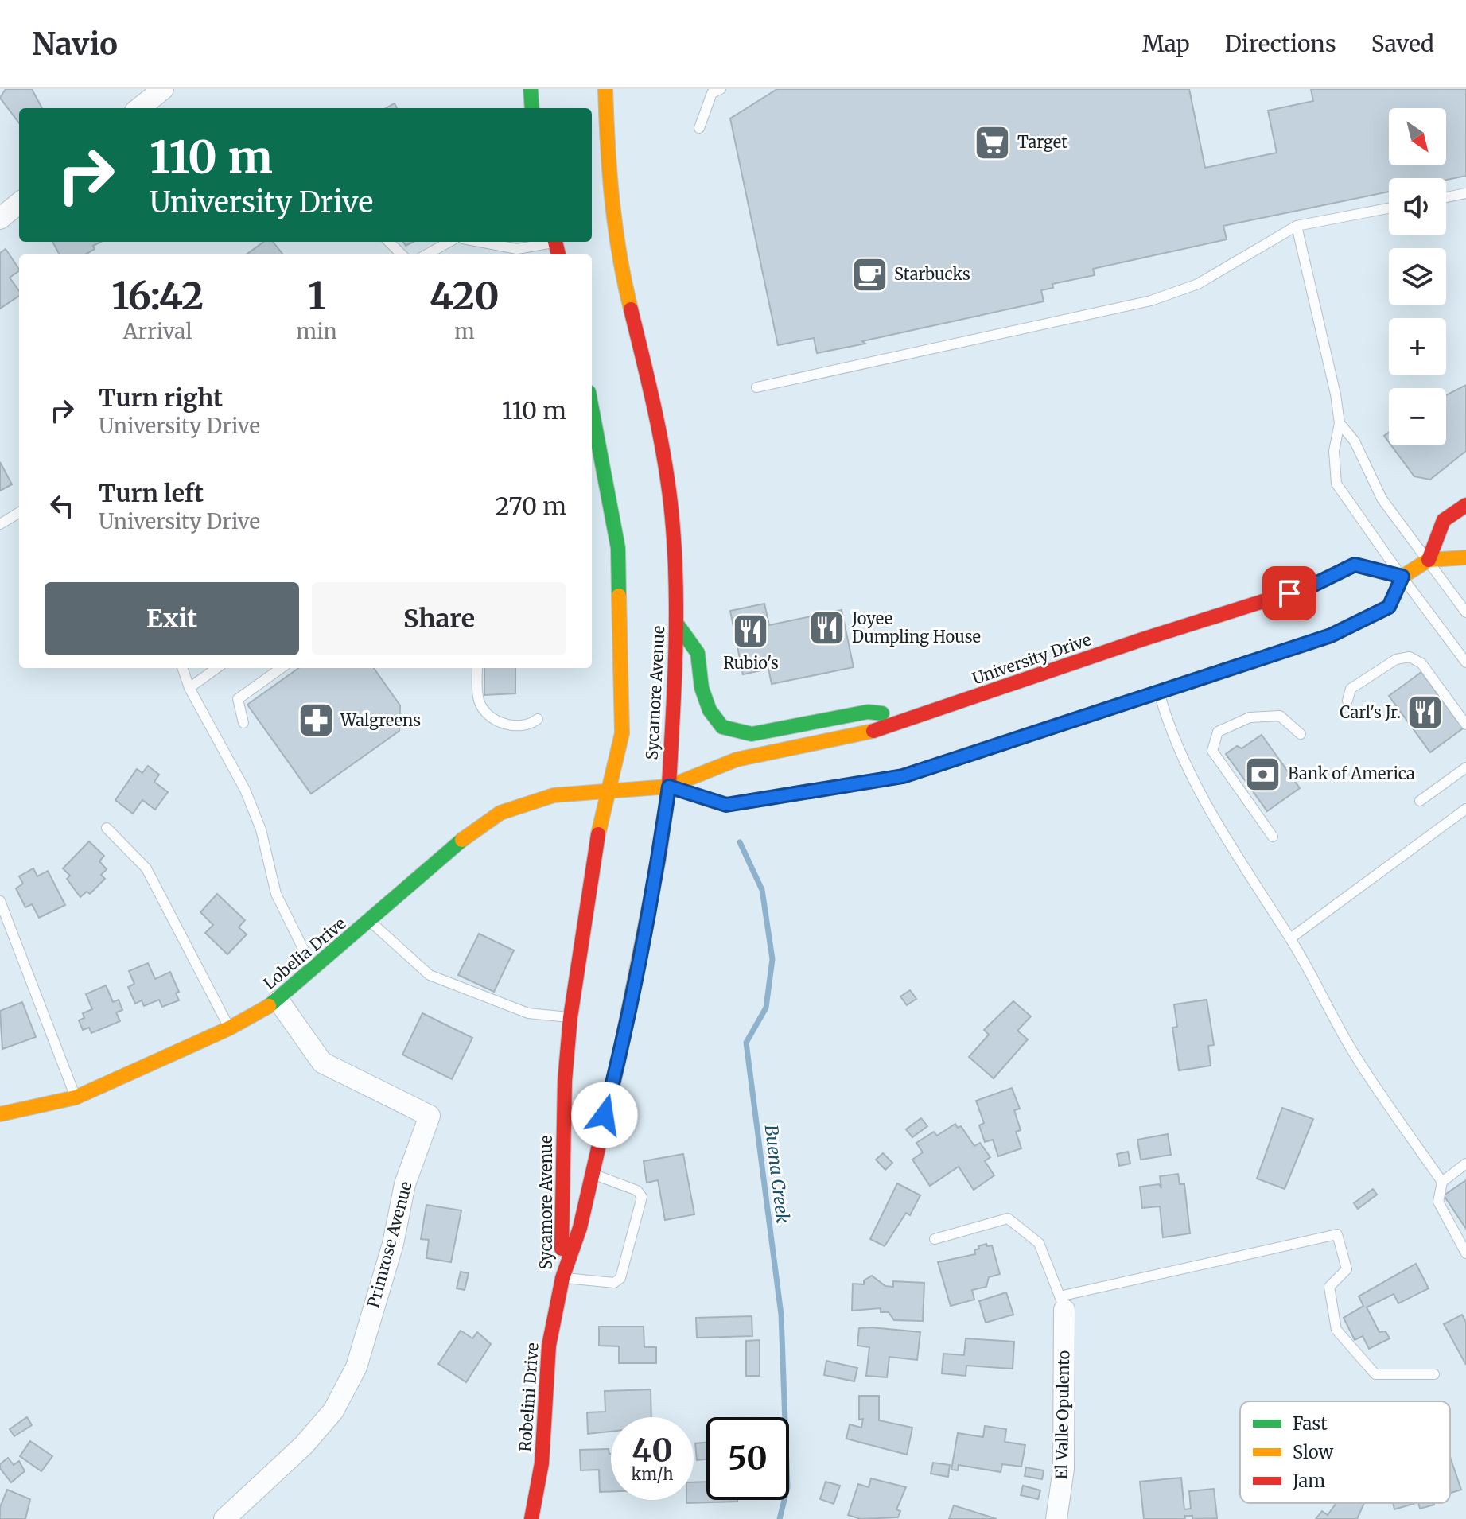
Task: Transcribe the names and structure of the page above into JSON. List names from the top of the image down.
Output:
{
  "streets": {
    "main road": [
      "University Drive",
      "Sycamore Avenue",
      "Lobelia Drive",
      "Robelini Drive"
    ],
    "street": ["Primrose Avenue", "El Valle Opulento"]
  },
  "crossings": [
    ["University Drive", "Sycamore Avenue"],
    ["University Drive", "Lobelia Drive"],
    ["Sycamore Avenue", "Lobelia Drive"],
    ["Sycamore Avenue", "Robelini Drive"],
    ["Lobelia Drive", "Primrose Avenue"]
  ],
  "water": ["Buena Creek"],
  "places": {
    "supermarket": ["Target"],
    "cafe": ["Starbucks"],
    "restaurant": ["Joyee Dumpling House", "Rubio's", "Carl's Jr."],
    "pharmacy": ["Walgreens"],
    "bank": ["Bank of America"]
  },
  "legend": ["Fast", "Slow", "Jam"],
  "north": "bottom right",
  "page": {
    "header": "Navio",
    "nav": ["Map", "Directions", "Saved"],
    "map_buttons": ["+", "−"],
    "turn": ["110 m", "University Drive"],
    "eta": [
      "16:42",
      "Arrival",
      "1",
      "min",
      "420",
      "m"
    ],
    "list": [
      {
        "name": "Turn right",
        "note": "University Drive",
        "value": "110 m"
      },
      {
        "name": "Turn left",
        "note": "University Drive",
        "value": "270 m"
      }
    ],
    "buttons": ["Exit", "Share"],
    "speed": "40 km/h",
    "limit": "50"
  }
}
